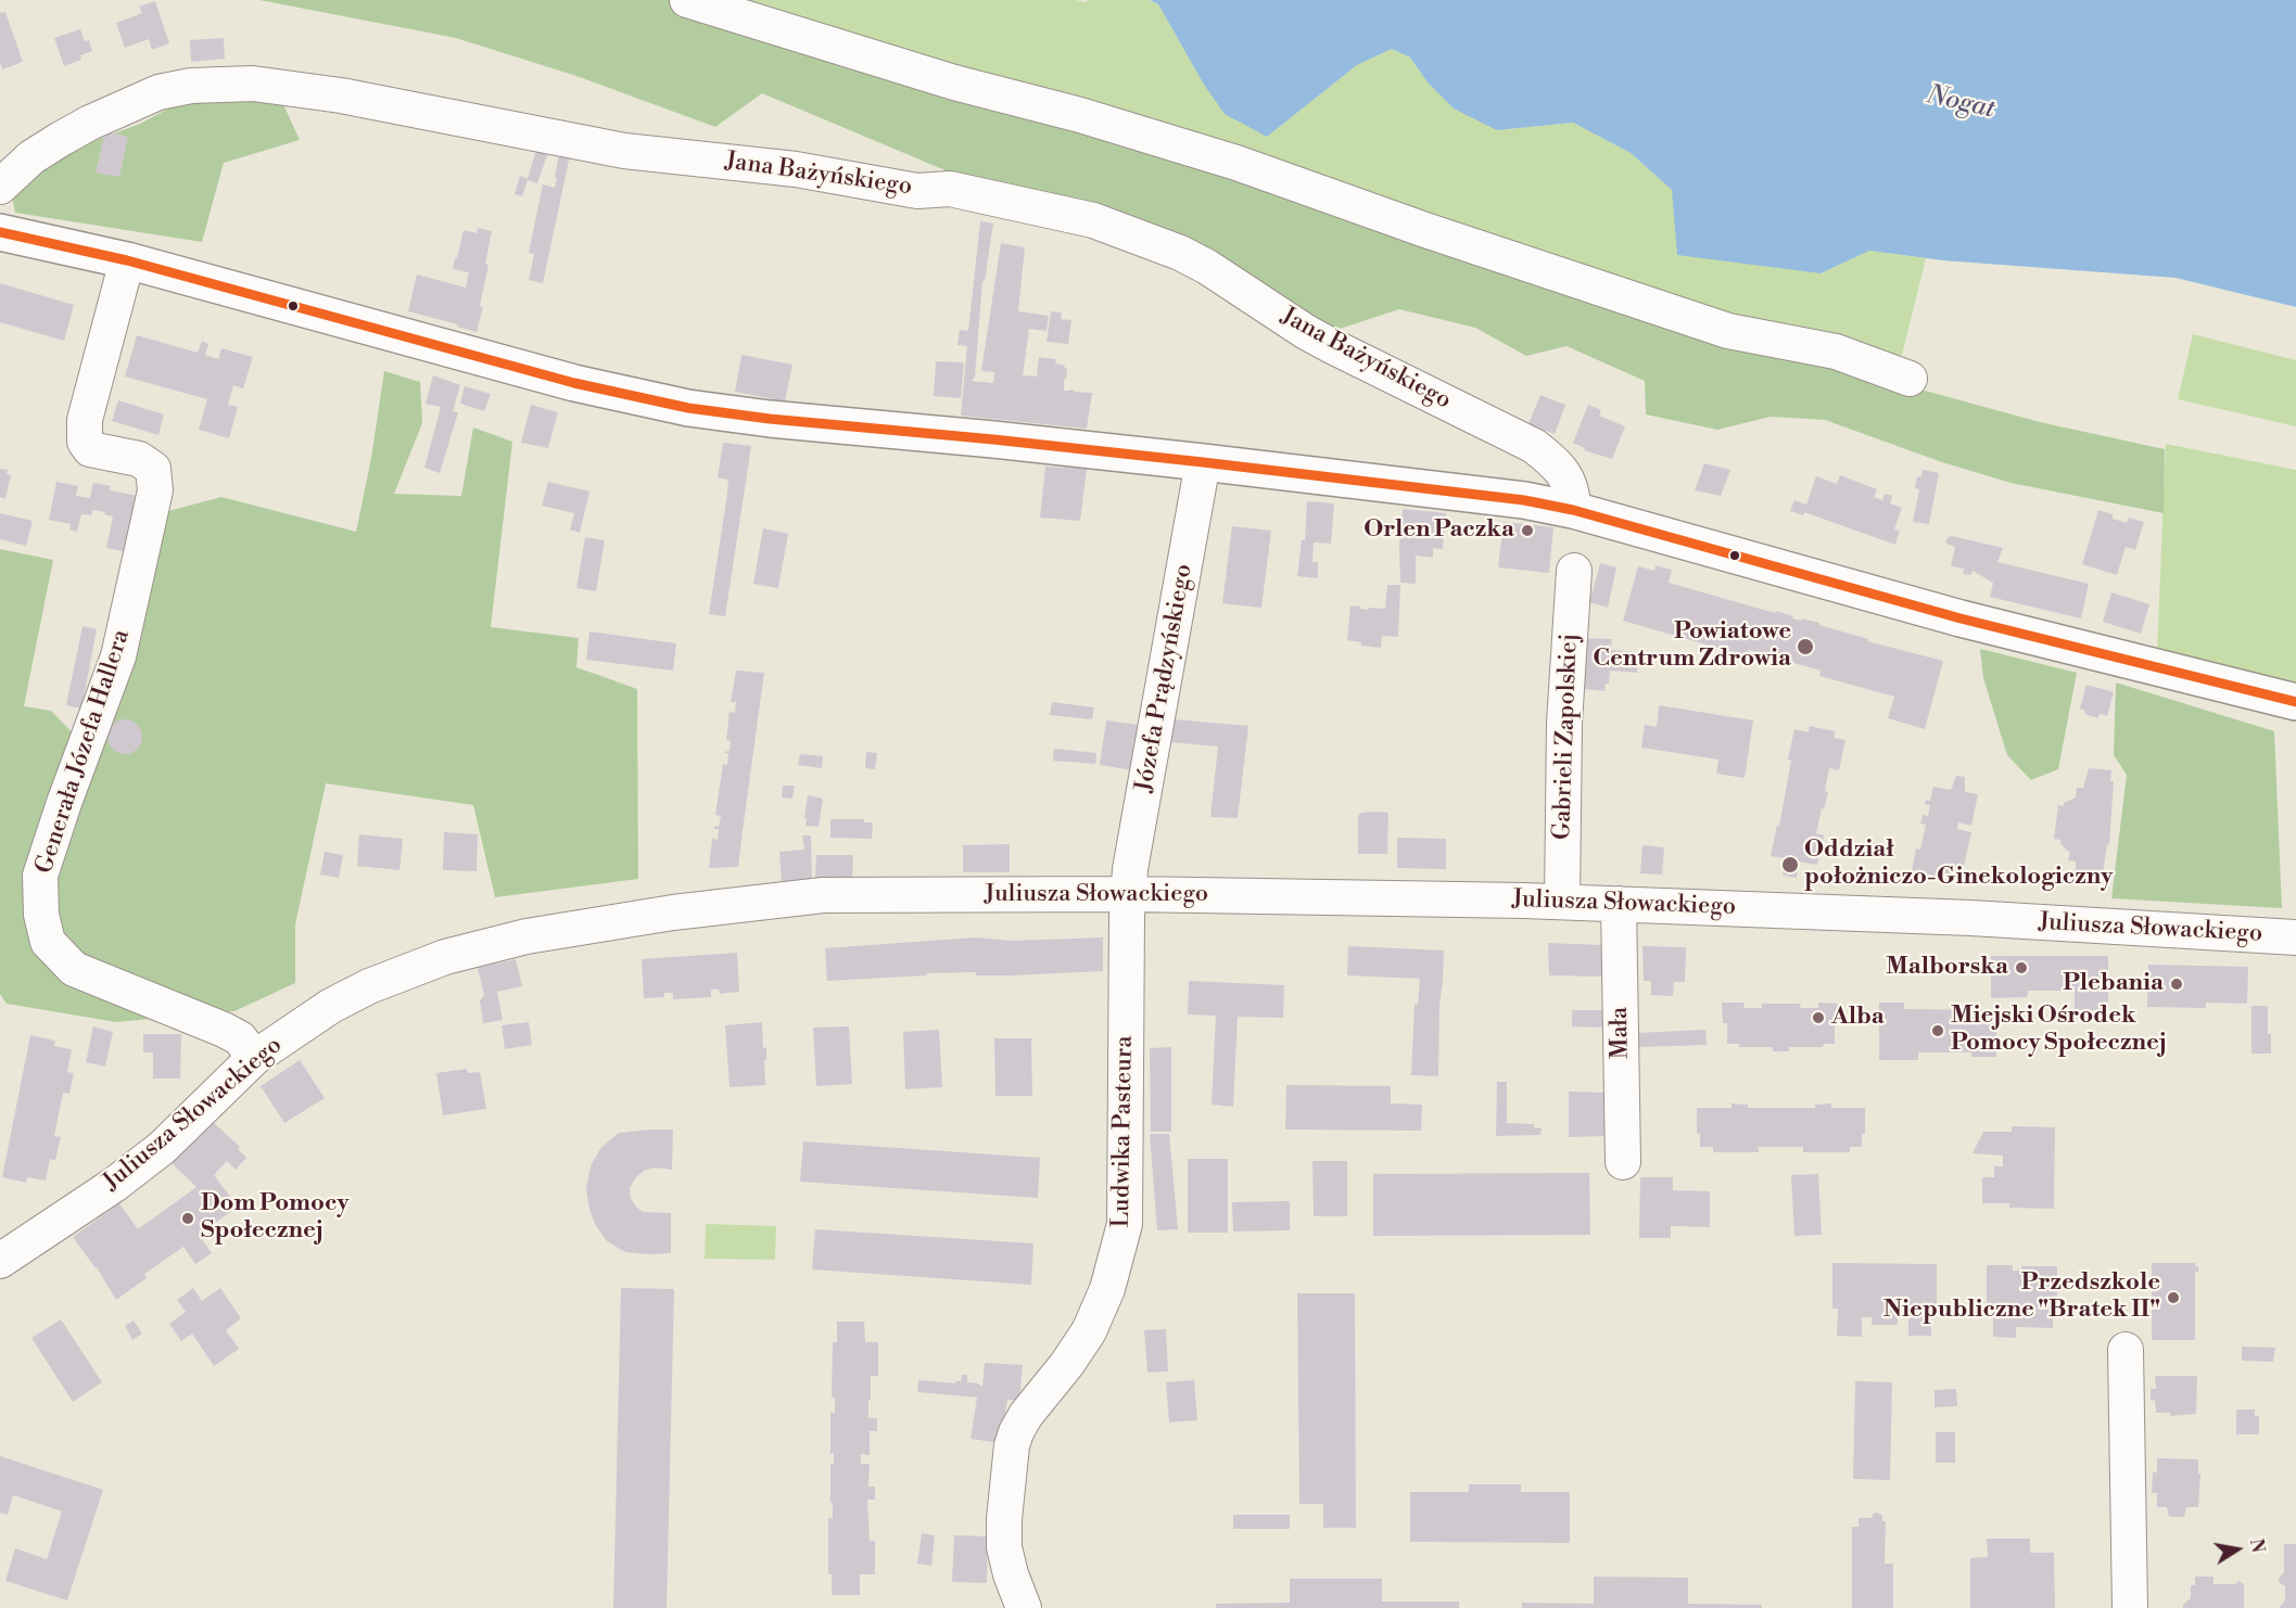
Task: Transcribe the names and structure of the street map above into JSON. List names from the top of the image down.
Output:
{
  "streets": {
    "street": [
      "Jana Bażyńskiego",
      "Józefa Prądzyńskiego",
      "Gabrieli Zapolskiej",
      "Generała Józefa Hallera",
      "Juliusza Słowackiego",
      "Mała",
      "Ludwika Pasteura"
    ]
  },
  "crossings": [
    ["Józefa Prądzyńskiego", "Juliusza Słowackiego"],
    ["Józefa Prądzyńskiego", "Ludwika Pasteura"],
    ["Gabrieli Zapolskiej", "Juliusza Słowackiego"],
    ["Generała Józefa Hallera", "Juliusza Słowackiego"],
    ["Juliusza Słowackiego", "Mała"],
    ["Juliusza Słowackiego", "Ludwika Pasteura"]
  ],
  "water": ["Nogat"],
  "places": [
    "Orlen Paczka",
    "Powiatowe Centrum Zdrowia",
    "Oddział położniczo-Ginekologiczny",
    "Malborska",
    "Plebania",
    "Alba",
    "Miejski Ośrodek Pomocy Społecznej",
    "Dom Pomocy Społecznej",
    "Przedszkole Niepubliczne \"Bratek II\""
  ],
  "north": "right"
}
